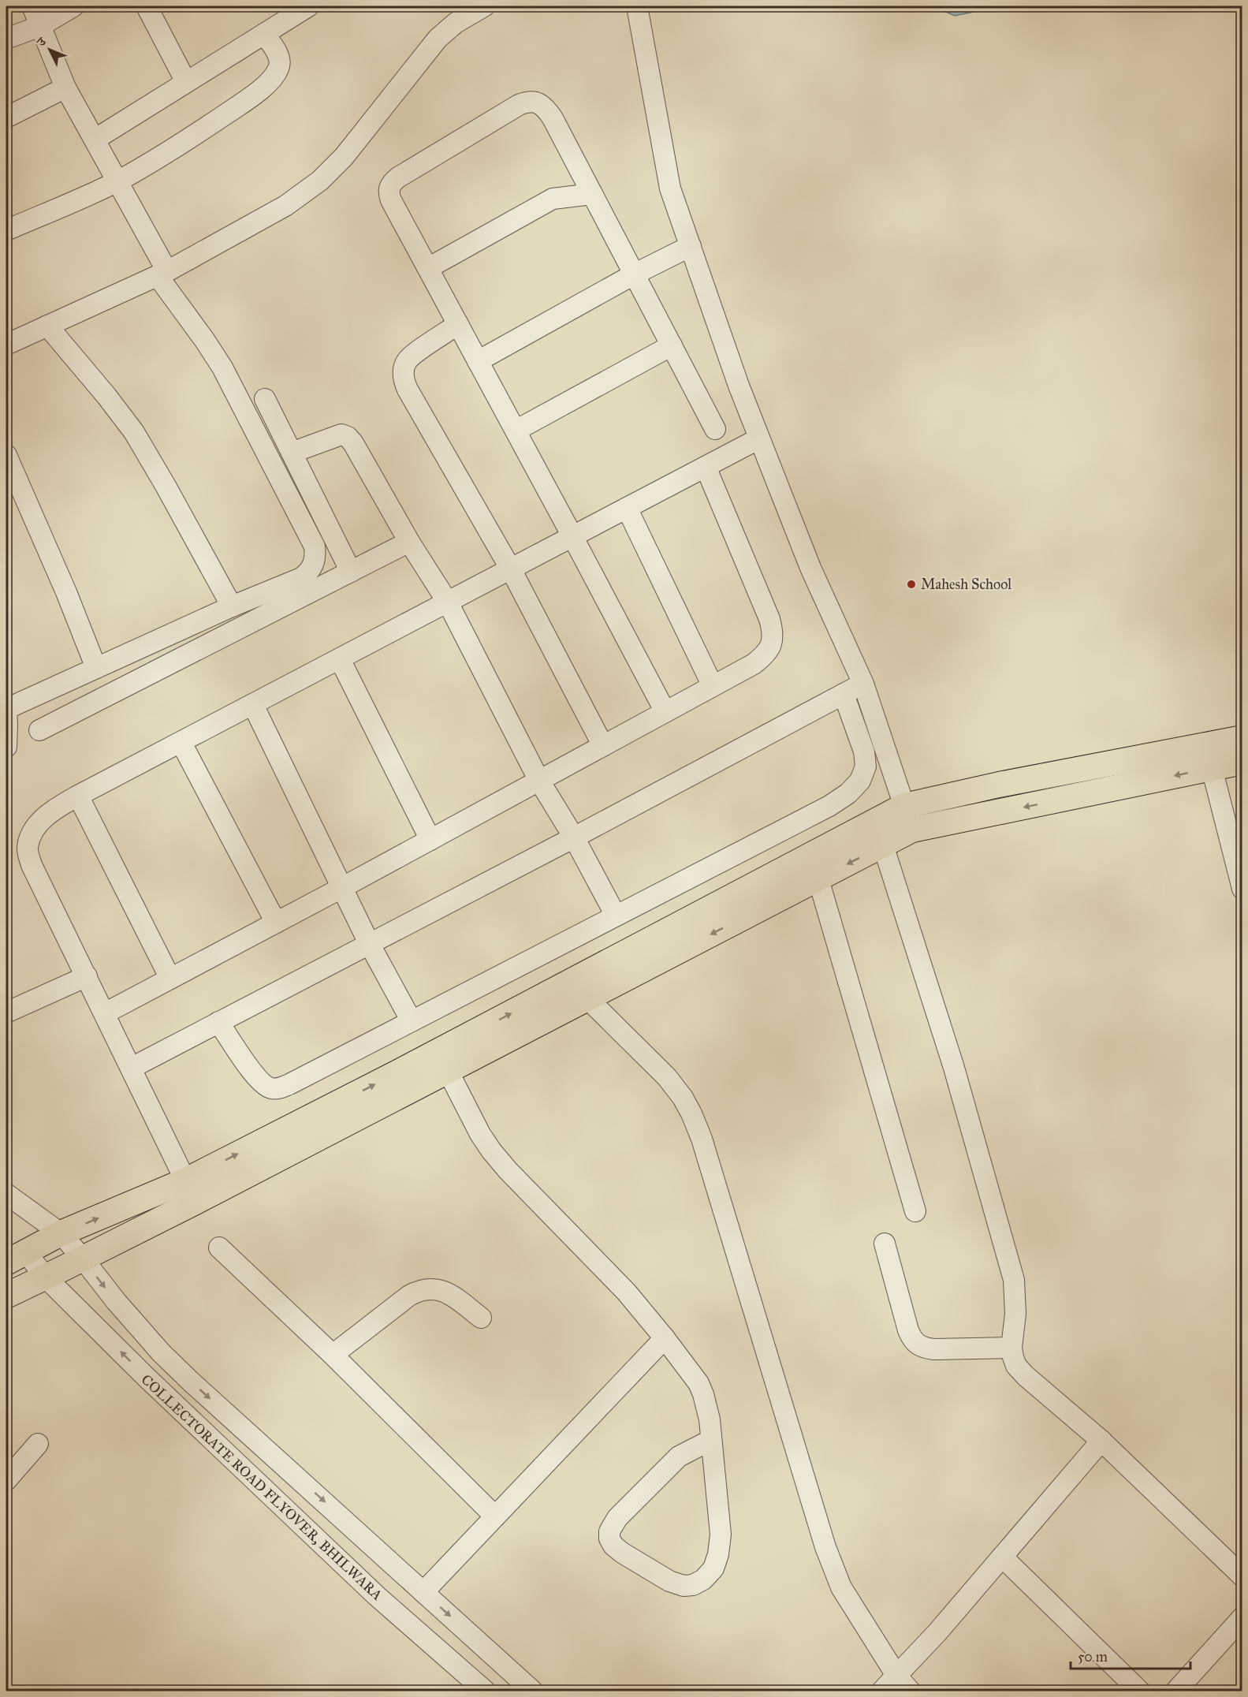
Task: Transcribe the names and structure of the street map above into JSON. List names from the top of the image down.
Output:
{
  "streets": {
    "street": ["COLLECTORATE ROAD FLYOVER, BHILWARA"]
  },
  "places": ["Mahesh School"],
  "scale_bar": "50 m",
  "north": "top left"
}
